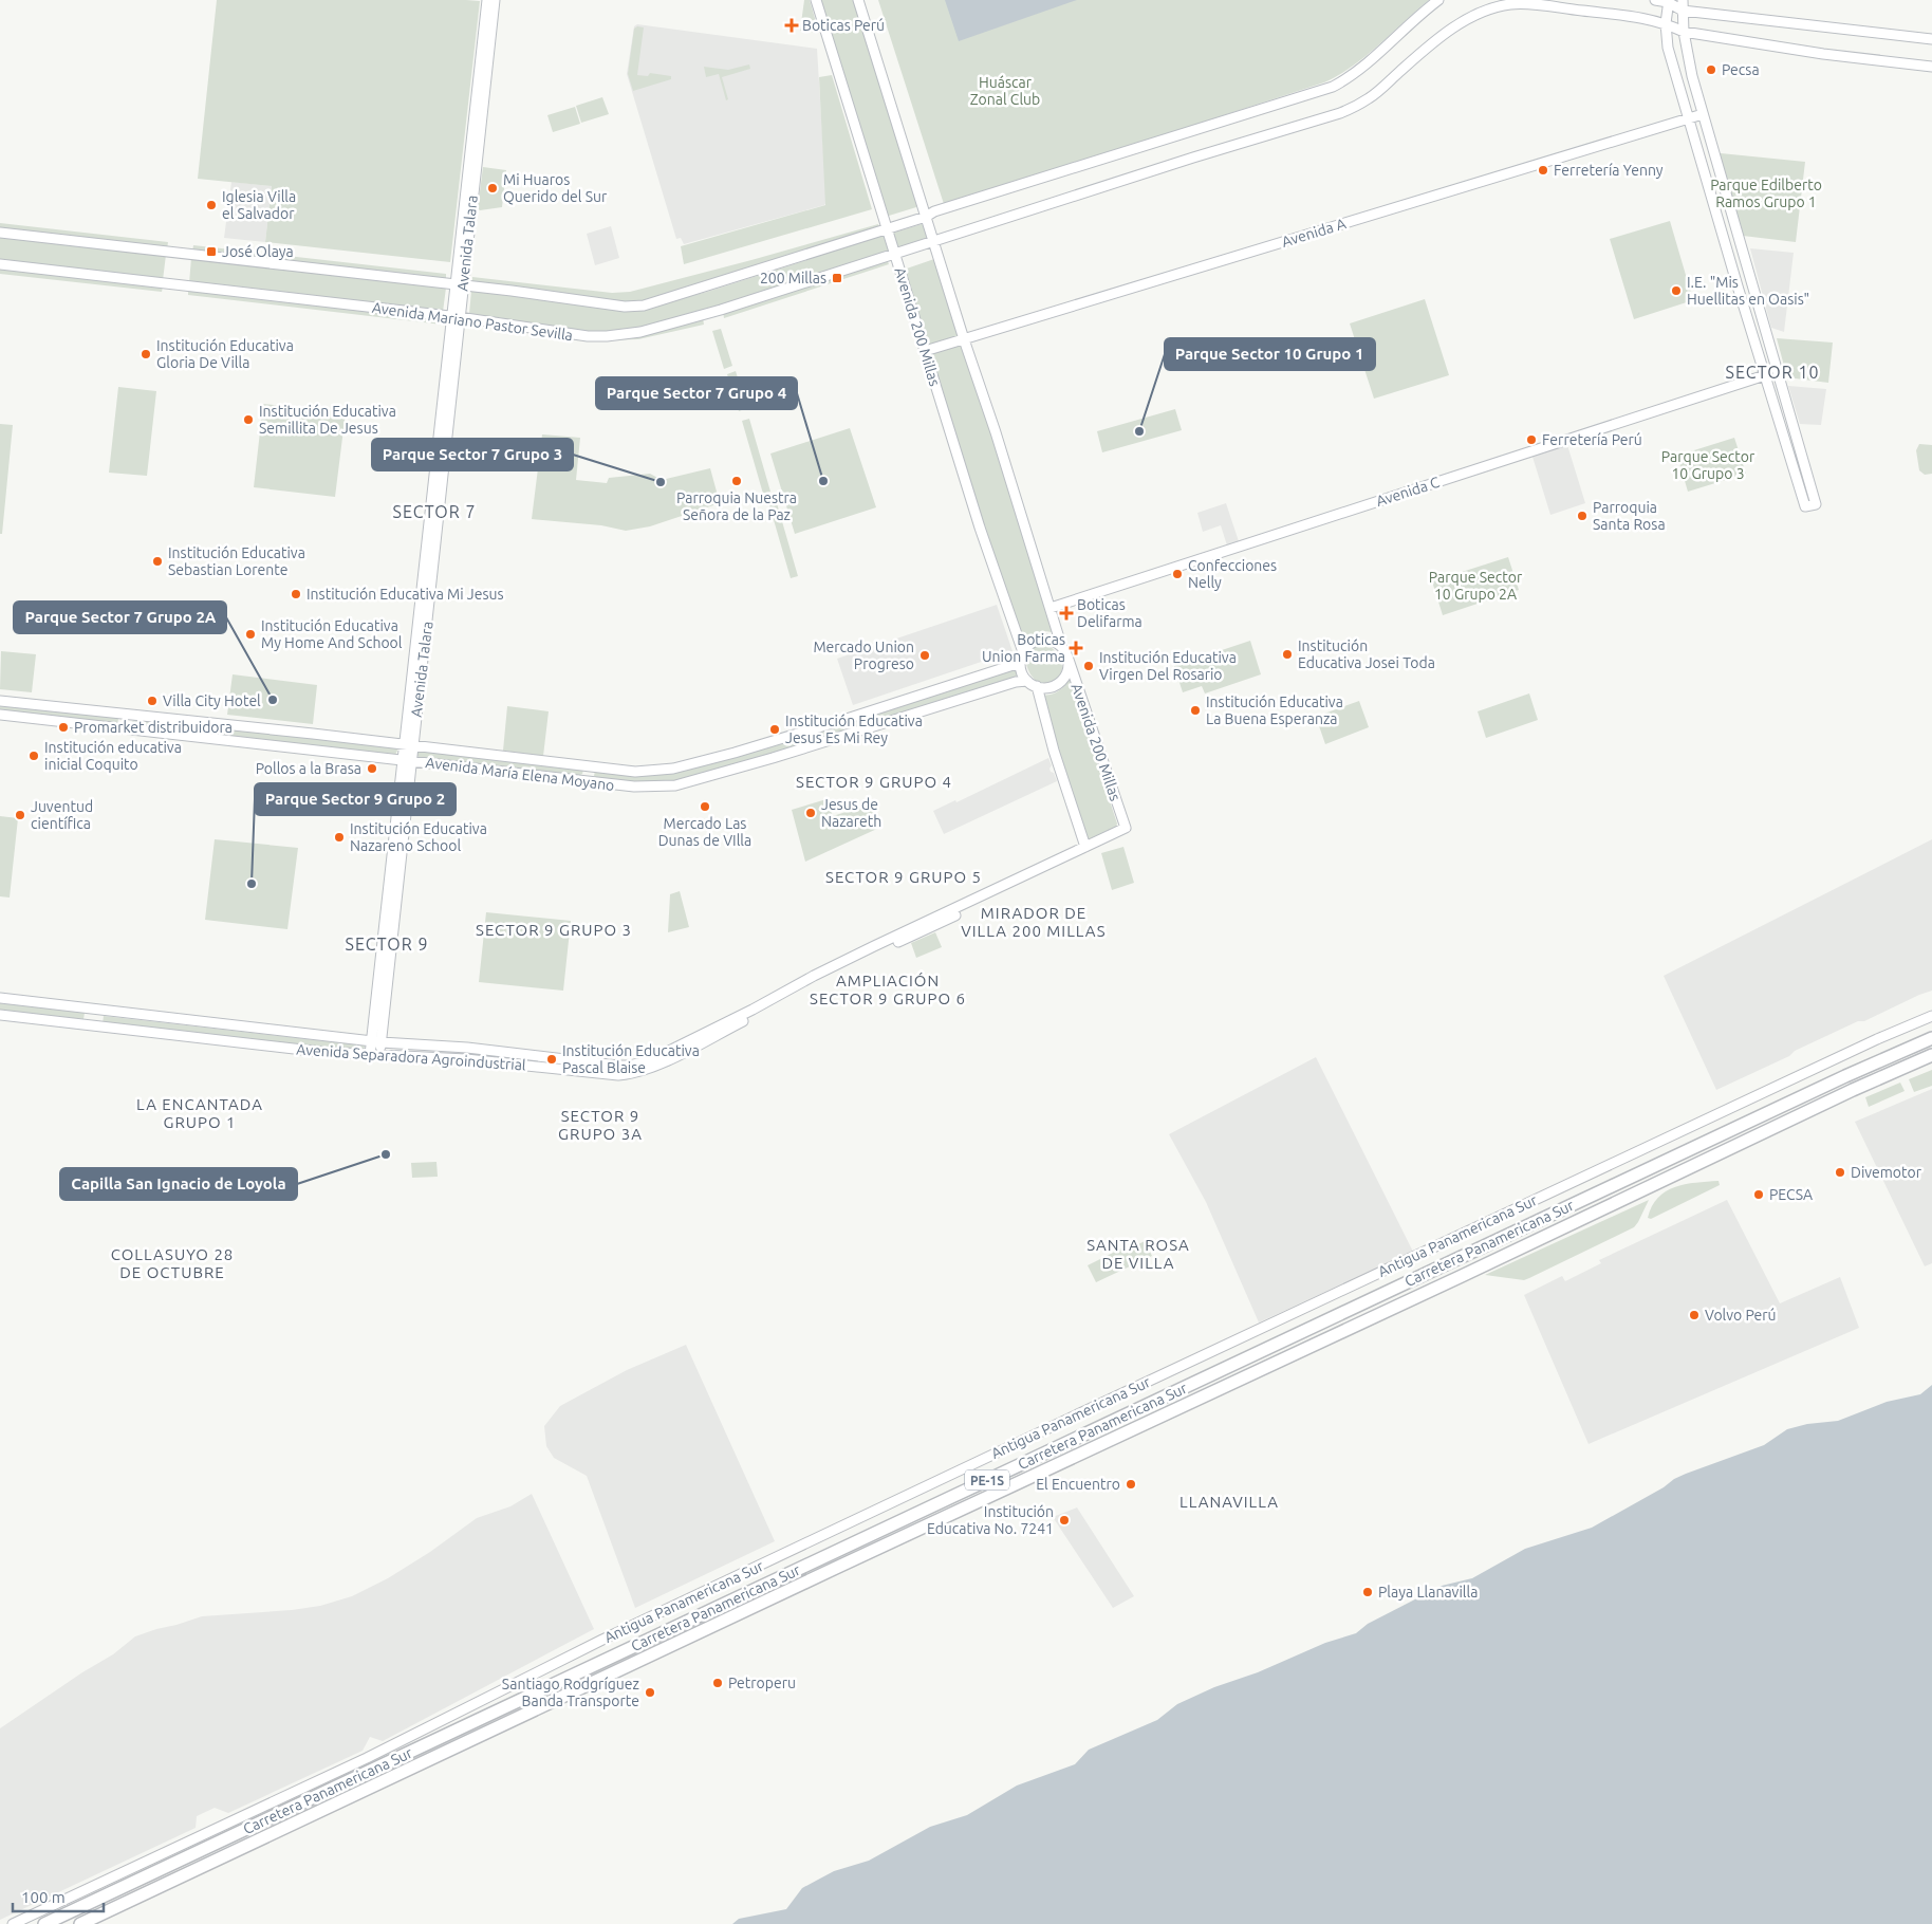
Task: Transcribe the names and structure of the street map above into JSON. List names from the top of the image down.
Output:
{
  "streets": {
    "highway": ["Carretera Panamericana Sur", "PE-1S"],
    "street": [
      "Avenida A",
      "Avenida Talara",
      "Avenida Mariano Pastor Sevilla",
      "Avenida 200 Millas",
      "Avenida C",
      "Avenida María Elena Moyano",
      "Avenida Separadora Agroindustrial",
      "Antigua Panamericana Sur"
    ]
  },
  "crossings": [
    ["Avenida A", "Avenida 200 Millas"],
    ["Avenida Talara", "Avenida Mariano Pastor Sevilla"],
    ["Avenida Talara", "Avenida María Elena Moyano"],
    ["Avenida Talara", "Avenida Separadora Agroindustrial"],
    ["Avenida Mariano Pastor Sevilla", "Avenida 200 Millas"],
    ["Avenida 200 Millas", "Avenida María Elena Moyano"],
    ["Avenida 200 Millas", "Avenida Separadora Agroindustrial"]
  ],
  "districts": [
    "SECTOR 10",
    "SECTOR 7",
    "SECTOR 9 GRUPO 4",
    "SECTOR 9 GRUPO 5",
    "MIRADOR DE VILLA 200 MILLAS",
    "SECTOR 9 GRUPO 3",
    "SECTOR 9",
    "AMPLIACIÓN SECTOR 9 GRUPO 6",
    "LA ENCANTADA GRUPO 1",
    "SECTOR 9 GRUPO 3A",
    "SANTA ROSA DE VILLA",
    "COLLASUYO 28 DE OCTUBRE",
    "LLANAVILLA"
  ],
  "parks": [
    "Huáscar Zonal Club",
    "Parque Edilberto Ramos Grupo 1",
    "Parque Sector 10 Grupo 3",
    "Parque Sector 10 Grupo 2A"
  ],
  "places": {
    "health": ["Boticas Perú", "Boticas Delifarma", "Boticas Union Farma"],
    "other": [
      "Pecsa",
      "Ferretería Yenny",
      "Mi Huaros Querido del Sur",
      "Iglesia Villa el Salvador",
      "I.E. \"Mis Huellitas en Oasis\"",
      "Institución Educativa Gloria De Villa",
      "Institución Educativa Semillita De Jesus",
      "Parque Sector 10 Grupo 1",
      "Ferretería Perú",
      "Parroquia Nuestra Señora de la Paz",
      "Parque Sector 7 Grupo 4",
      "Parque Sector 7 Grupo 3",
      "Parroquia Santa Rosa",
      "Institución Educativa Sebastian Lorente",
      "Confecciones Nelly",
      "Institución Educativa Mi Jesus",
      "Institución Educativa My Home And School",
      "Institución Educativa Josei Toda",
      "Mercado Union Progreso",
      "Institución Educativa Virgen Del Rosario",
      "Parque Sector 7 Grupo 2A",
      "Villa City Hotel",
      "Institución Educativa La Buena Esperanza",
      "Promarket distribuidora",
      "Institución Educativa Jesus Es Mi Rey",
      "Institución educativa inicial Coquito",
      "Pollos a la Brasa",
      "Mercado Las Dunas de VIlla",
      "Jesus de Nazareth",
      "Juventud científica",
      "Institución Educativa Nazareno School",
      "Parque Sector 9 Grupo 2",
      "Institución Educativa Pascal Blaise",
      "Capilla San Ignacio de Loyola",
      "Divemotor",
      "PECSA",
      "Volvo Perú",
      "El Encuentro",
      "Institución Educativa No. 7241",
      "Playa Llanavilla",
      "Petroperu",
      "Santiago Rodgríguez Banda Transporte"
    ],
    "transit": ["José Olaya", "200 Millas"]
  },
  "scale_bar": "100 m"
}
